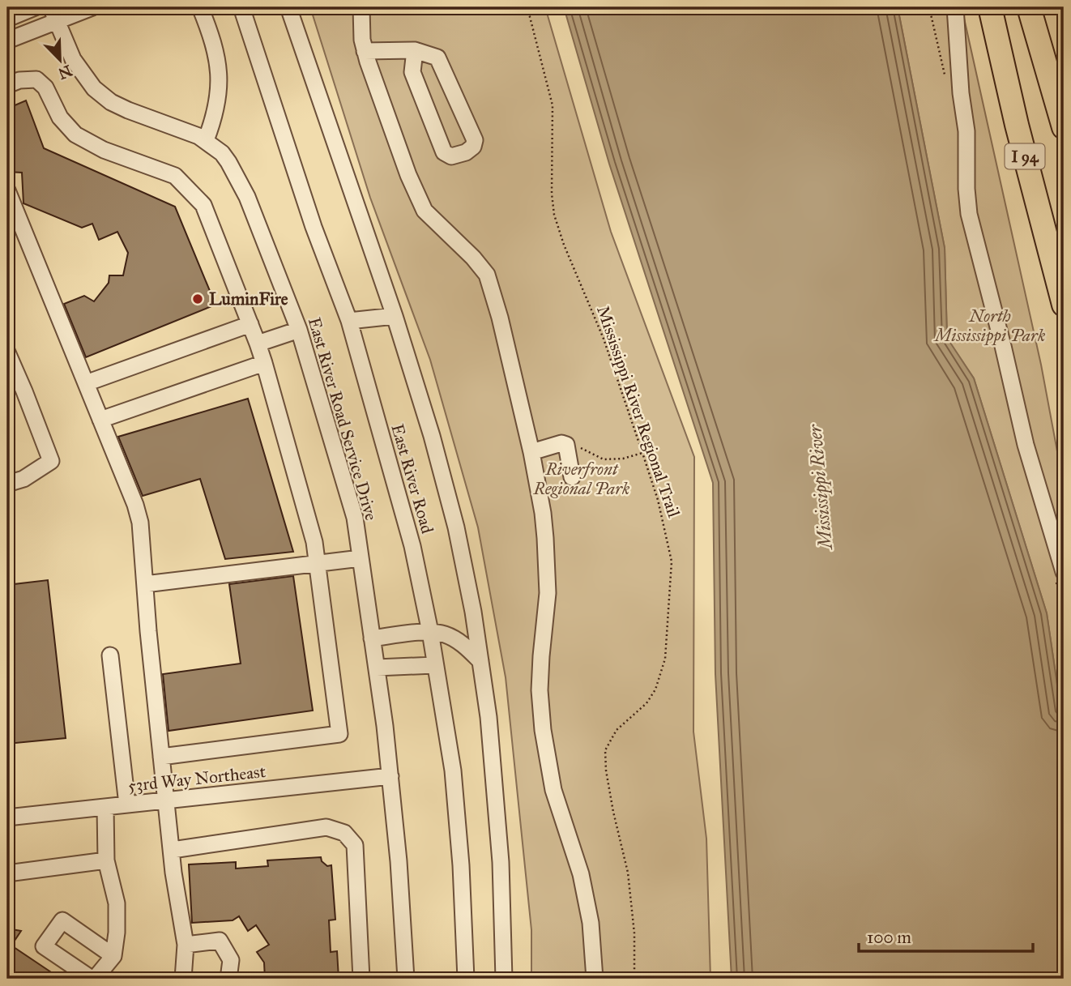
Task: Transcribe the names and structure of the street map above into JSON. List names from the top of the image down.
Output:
{
  "streets": {
    "highway": ["I 94"],
    "street": ["East River Road Service Drive", "East River Road", "53rd Way Northeast"],
    "path": ["Mississippi River Regional Trail"]
  },
  "crossings": [
    ["East River Road Service Drive", "53rd Way Northeast"]
  ],
  "water": ["Mississippi River"],
  "parks": ["North Mississippi Park", "Riverfront Regional Park"],
  "places": ["LuminFire"],
  "scale_bar": "100 m",
  "north": "bottom right"
}
